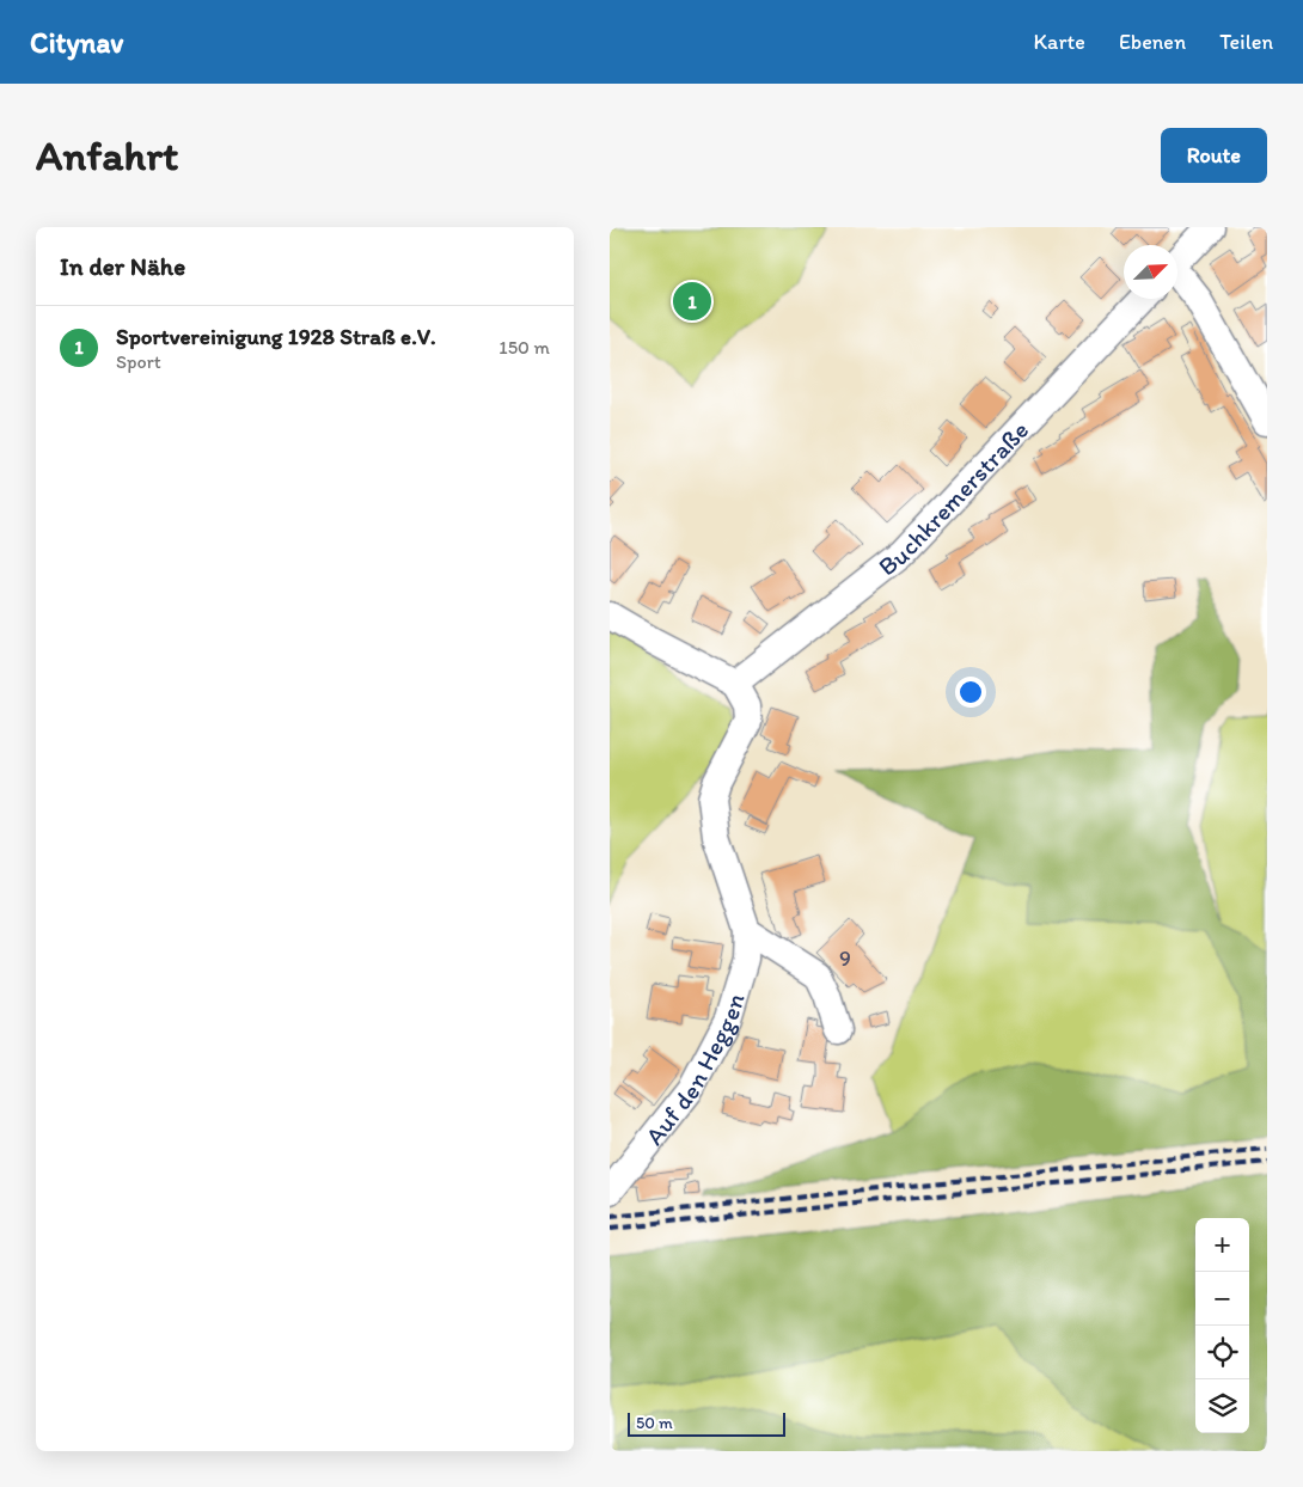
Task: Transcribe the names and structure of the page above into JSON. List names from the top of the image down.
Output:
{
  "streets": {
    "street": ["Buchkremerstraße", "Auf den Heggen"]
  },
  "crossings": [
    ["Buchkremerstraße", "Auf den Heggen"]
  ],
  "house_numbers": ["9"],
  "scale_bar": "50 m",
  "north": "top right",
  "page": {
    "header": "Citynav",
    "nav": ["Karte", "Ebenen", "Teilen"],
    "buttons": "Route",
    "title": "Anfahrt",
    "heading": "In der Nähe",
    "pins": "1",
    "list": [
      {
        "mark": "1",
        "name": "Sportvereinigung 1928 Straß e.V.",
        "note": "Sport",
        "value": "150 m"
      }
    ],
    "map_buttons": ["+", "−"],
    "scale": "50 m"
  }
}
